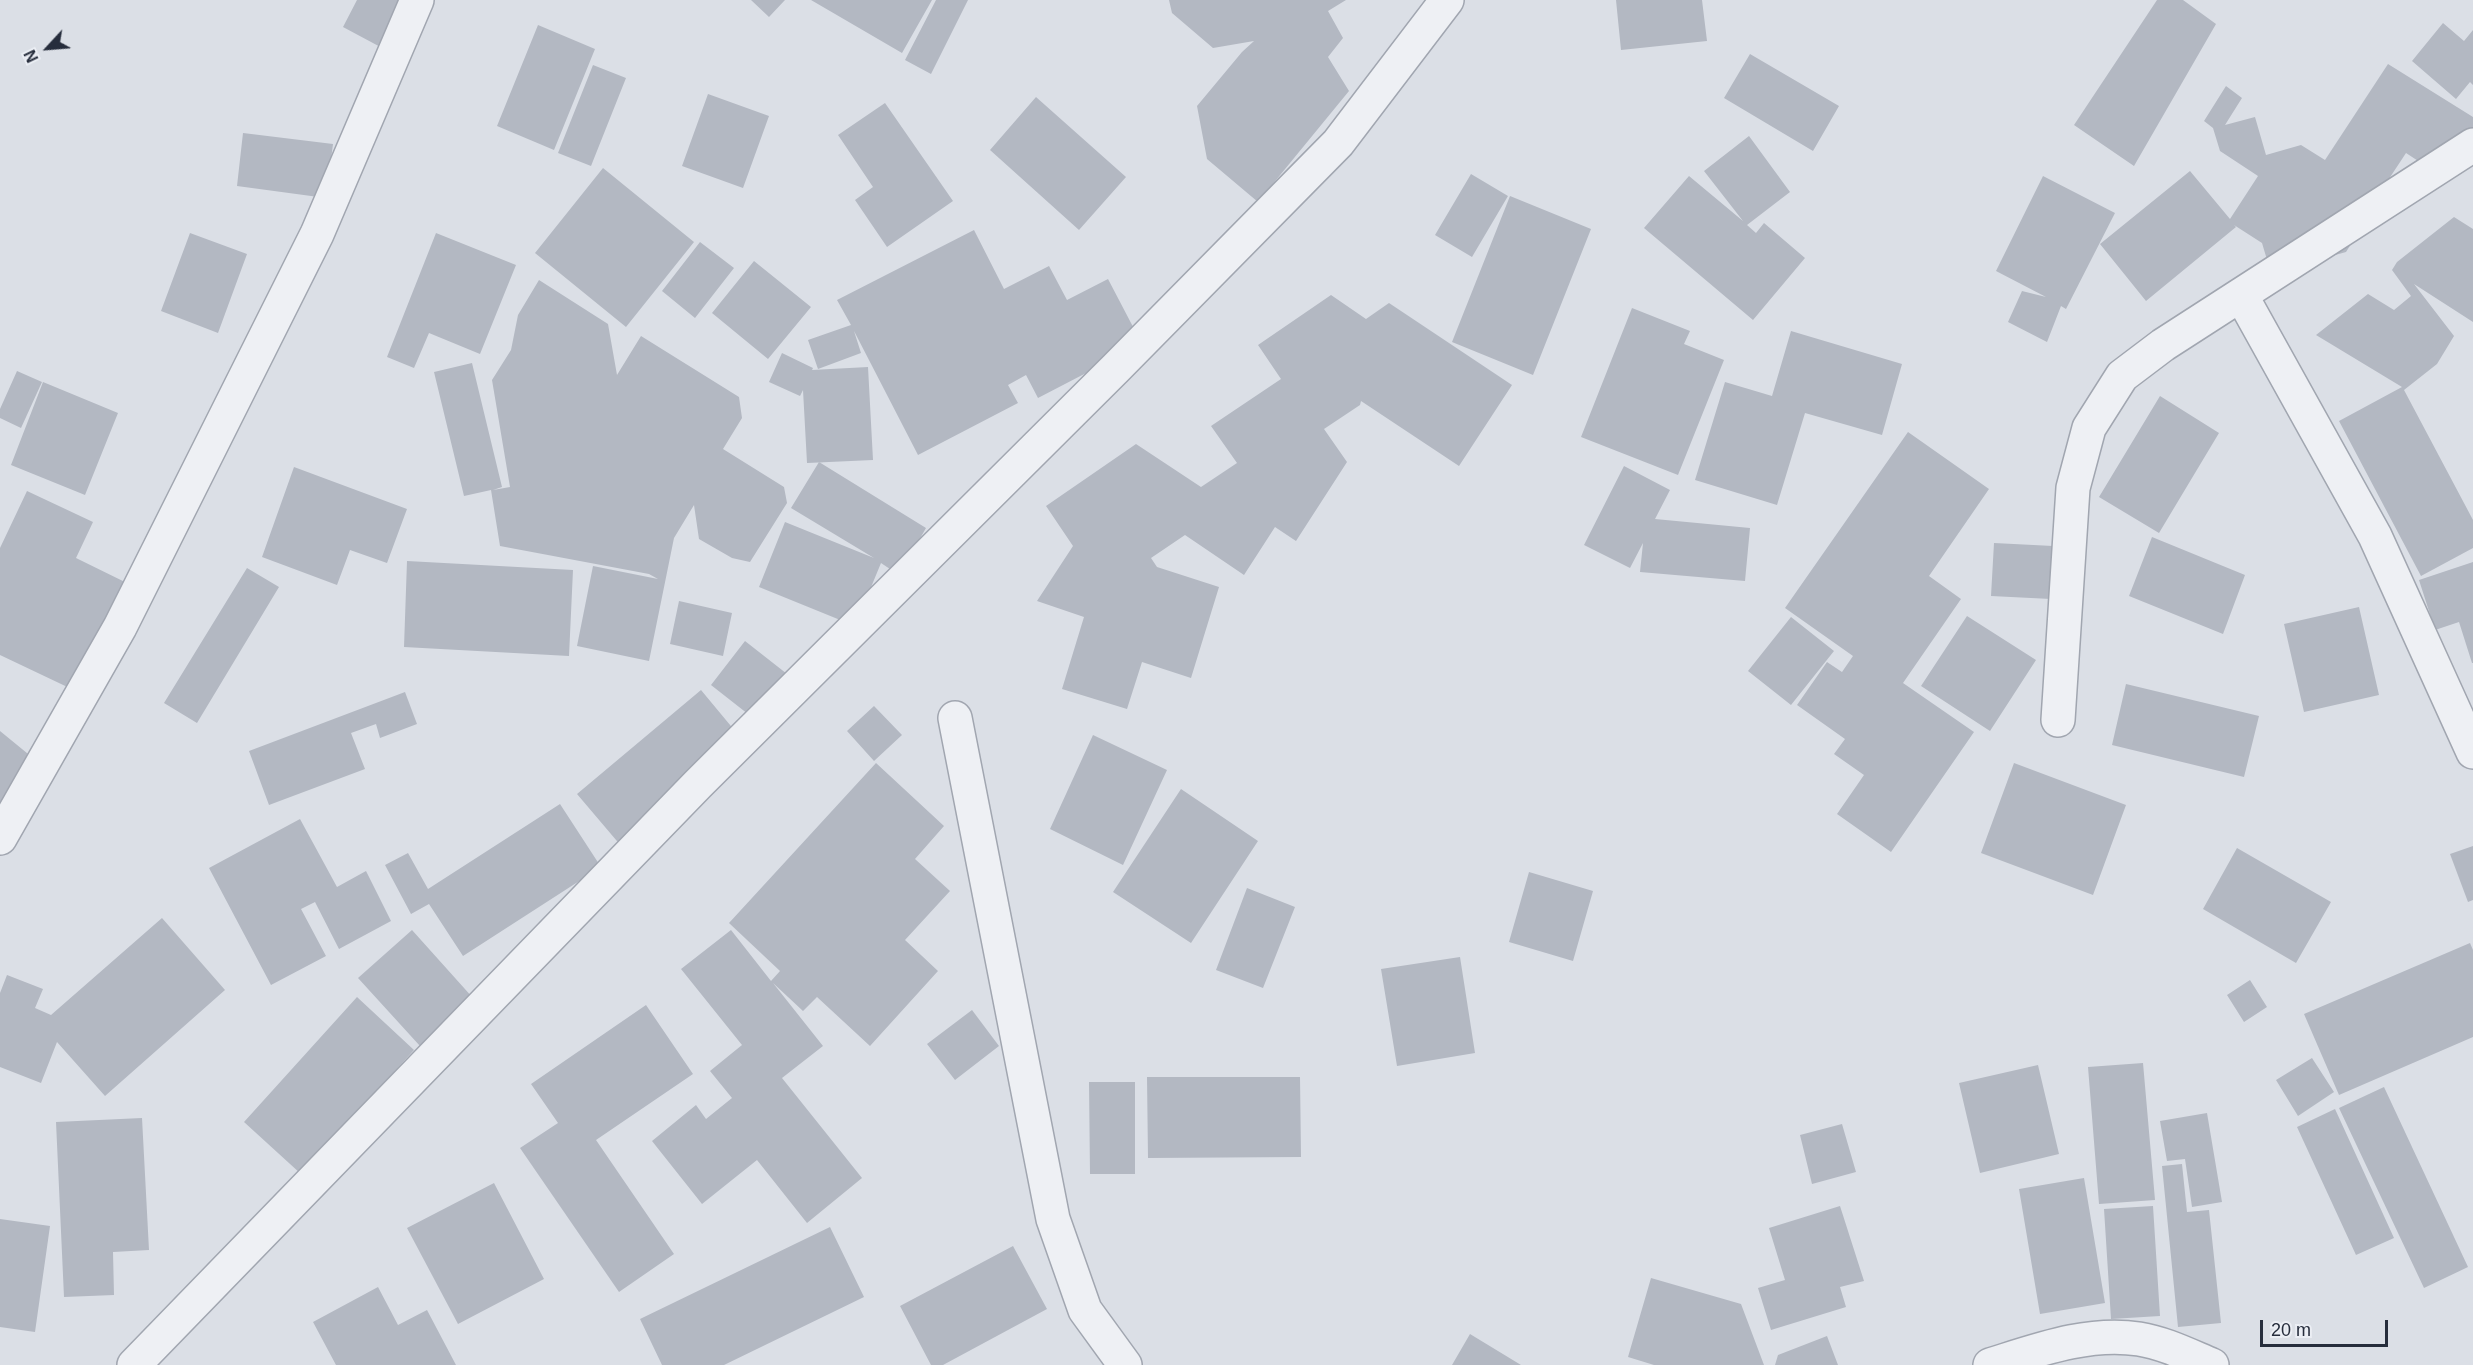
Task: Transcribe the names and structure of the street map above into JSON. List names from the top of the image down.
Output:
{
  "scale_bar": "20 m",
  "north": "bottom left"
}
